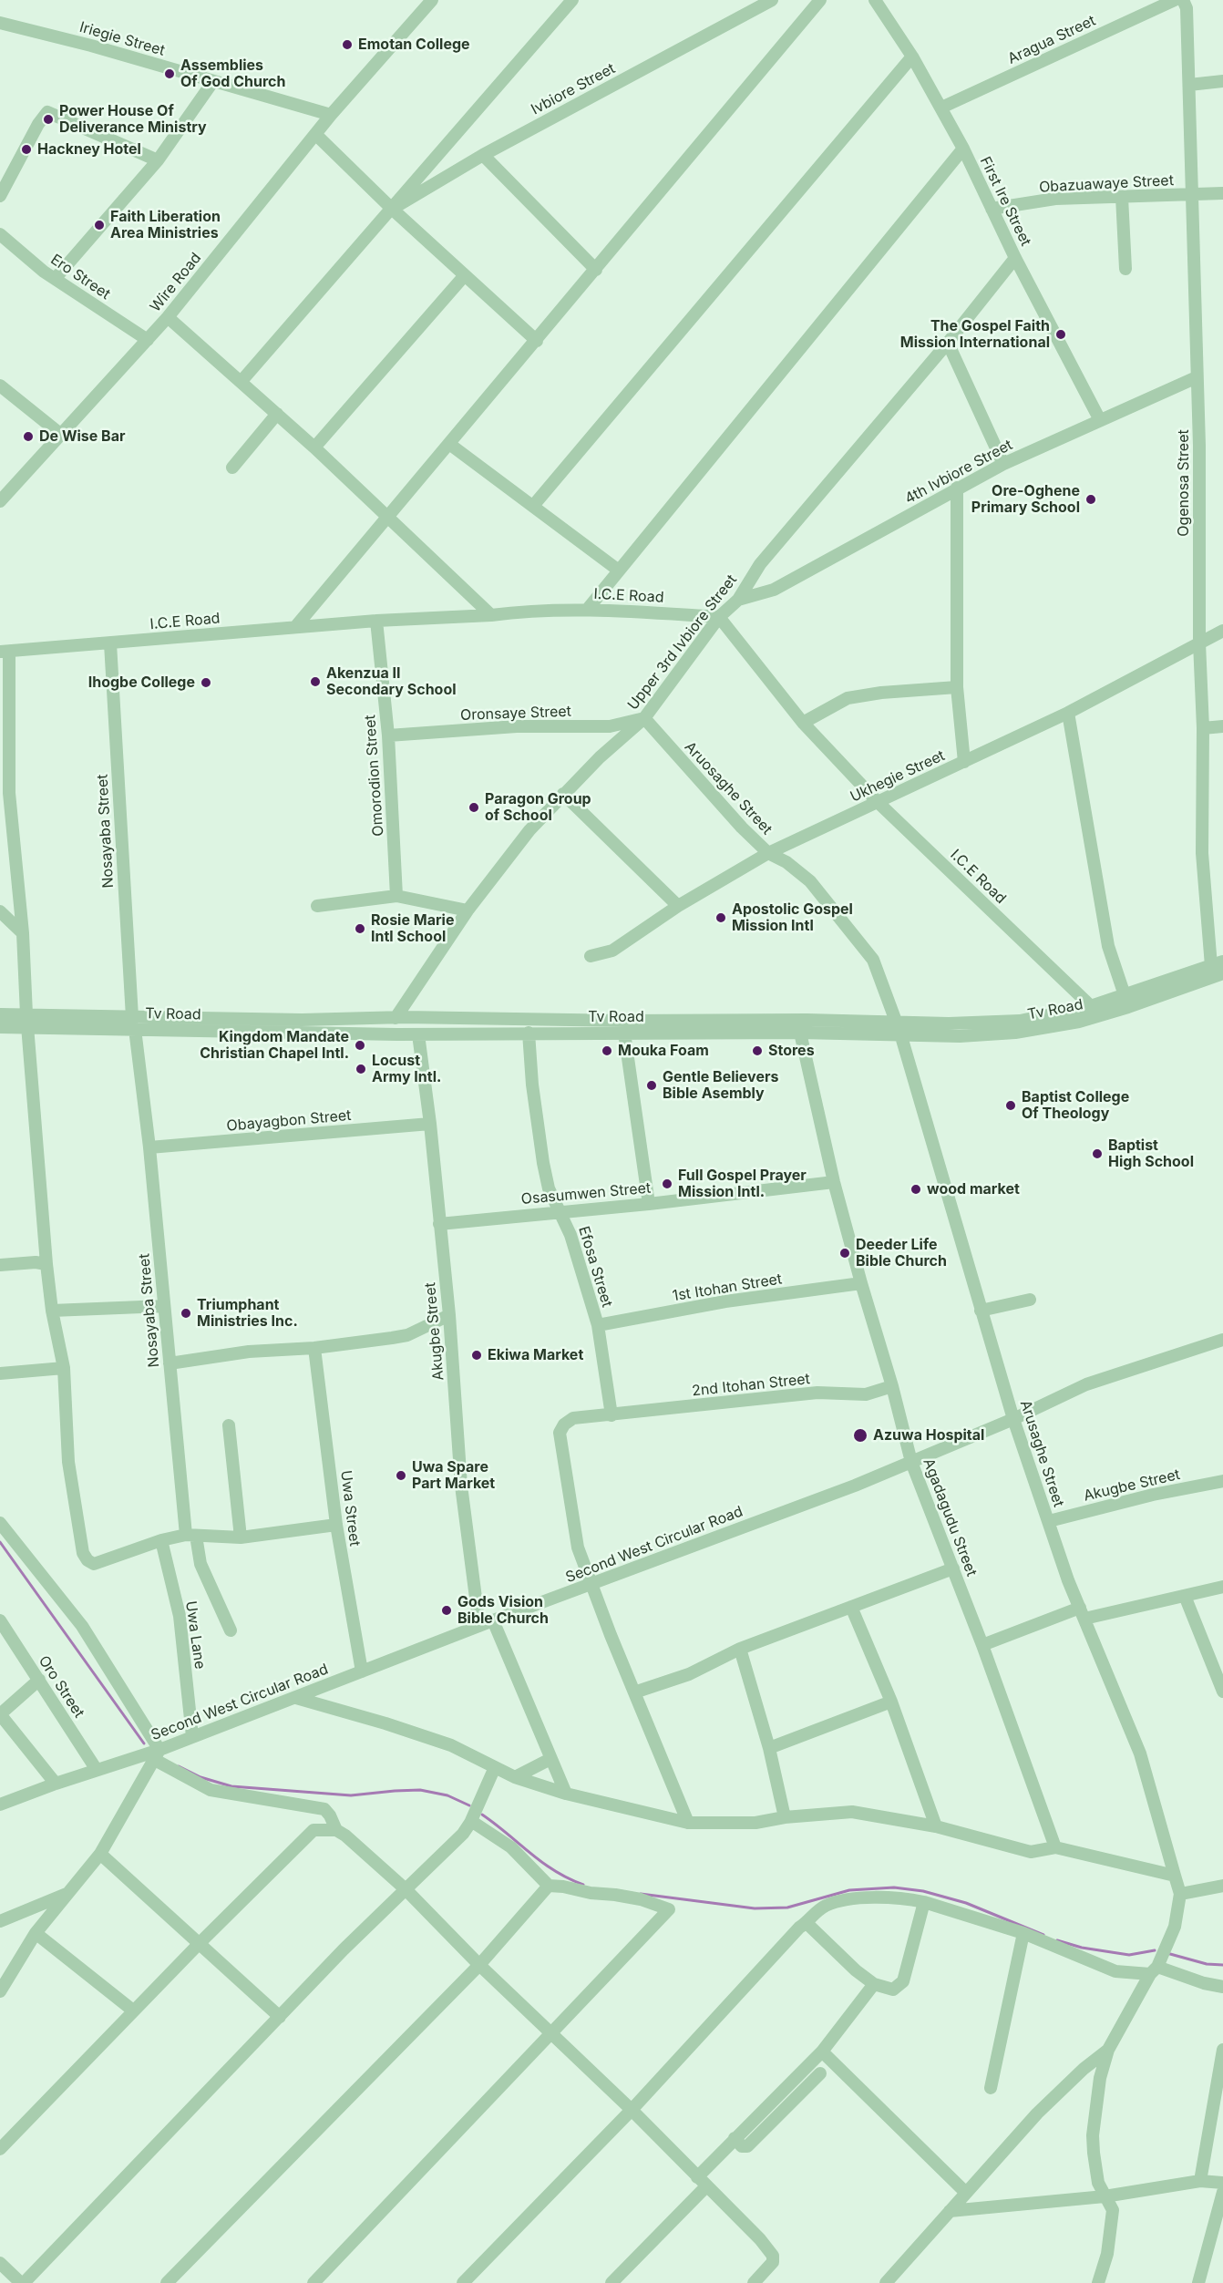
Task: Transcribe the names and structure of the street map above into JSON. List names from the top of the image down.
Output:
{
  "streets": {
    "street": [
      "Iriegie Street",
      "Aragua Street",
      "Ivbiore Street",
      "Obazuawaye Street",
      "First Ire Street",
      "Ero Street",
      "Wire Road",
      "4th Ivbiore Street",
      "Ogenosa Street",
      "I.C.E Road",
      "Upper 3rd Ivbiore Street",
      "Oronsaye Street",
      "Omorodion Street",
      "Ukhegie Street",
      "Aruosaghe Street",
      "Nosayaba Street",
      "Tv Road",
      "Obayagbon Street",
      "Osasumwen Street",
      "Efosa Street",
      "1st Itohan Street",
      "Akugbe Street",
      "2nd Itohan Street",
      "Arusaghe Street",
      "Uwa Street",
      "Agadagudu Street",
      "Second West Circular Road",
      "Uwa Lane",
      "Oro Street"
    ]
  },
  "crossings": [
    ["Iriegie Street", "Wire Road"],
    ["Aragua Street", "First Ire Street"],
    ["Obazuawaye Street", "First Ire Street"],
    ["Obazuawaye Street", "Ogenosa Street"],
    ["First Ire Street", "4th Ivbiore Street"],
    ["First Ire Street", "Upper 3rd Ivbiore Street"],
    ["Ero Street", "Wire Road"],
    ["4th Ivbiore Street", "Ogenosa Street"],
    ["4th Ivbiore Street", "Upper 3rd Ivbiore Street"],
    ["Ogenosa Street", "Ukhegie Street"],
    ["Ogenosa Street", "Tv Road"],
    ["I.C.E Road", "Upper 3rd Ivbiore Street"],
    ["I.C.E Road", "Omorodion Street"],
    ["I.C.E Road", "Ukhegie Street"],
    ["I.C.E Road", "Nosayaba Street"],
    ["I.C.E Road", "Tv Road"],
    ["Upper 3rd Ivbiore Street", "Oronsaye Street"],
    ["Upper 3rd Ivbiore Street", "Aruosaghe Street"],
    ["Upper 3rd Ivbiore Street", "Tv Road"],
    ["Oronsaye Street", "Omorodion Street"],
    ["Oronsaye Street", "Aruosaghe Street"],
    ["Ukhegie Street", "Aruosaghe Street"],
    ["Aruosaghe Street", "Tv Road"],
    ["Aruosaghe Street", "Arusaghe Street"],
    ["Nosayaba Street", "Tv Road"],
    ["Nosayaba Street", "Obayagbon Street"],
    ["Tv Road", "Efosa Street"],
    ["Tv Road", "Akugbe Street"],
    ["Tv Road", "Arusaghe Street"],
    ["Tv Road", "Agadagudu Street"],
    ["Obayagbon Street", "Akugbe Street"],
    ["Osasumwen Street", "Efosa Street"],
    ["Osasumwen Street", "Akugbe Street"],
    ["Osasumwen Street", "Agadagudu Street"],
    ["Efosa Street", "1st Itohan Street"],
    ["Efosa Street", "2nd Itohan Street"],
    ["1st Itohan Street", "Agadagudu Street"],
    ["Akugbe Street", "Arusaghe Street"],
    ["Akugbe Street", "Second West Circular Road"],
    ["2nd Itohan Street", "Agadagudu Street"],
    ["2nd Itohan Street", "Second West Circular Road"],
    ["Arusaghe Street", "Second West Circular Road"],
    ["Uwa Street", "Second West Circular Road"],
    ["Agadagudu Street", "Second West Circular Road"],
    ["Second West Circular Road", "Uwa Lane"],
    ["Second West Circular Road", "Oro Street"]
  ],
  "places": [
    "Emotan College",
    "Assemblies Of God Church",
    "Power House Of Deliverance Ministry",
    "Hackney Hotel",
    "Faith Liberation Area Ministries",
    "The Gospel Faith Mission International",
    "De Wise Bar",
    "Ore-Oghene Primary School",
    "Akenzua II Secondary School",
    "Ihogbe College",
    "Paragon Group of School",
    "Apostolic Gospel Mission Intl",
    "Rosie Marie Intl School",
    "Kingdom Mandate Christian Chapel Intl.",
    "Mouka Foam",
    "Stores",
    "Locust Army Intl.",
    "Gentle Believers Bible Asembly",
    "Baptist College Of Theology",
    "Baptist High School",
    "Full Gospel Prayer Mission Intl.",
    "wood market",
    "Deeder Life Bible Church",
    "Triumphant Ministries Inc.",
    "Ekiwa Market",
    "Azuwa Hospital",
    "Uwa Spare Part Market",
    "Gods Vision Bible Church"
  ]
}
